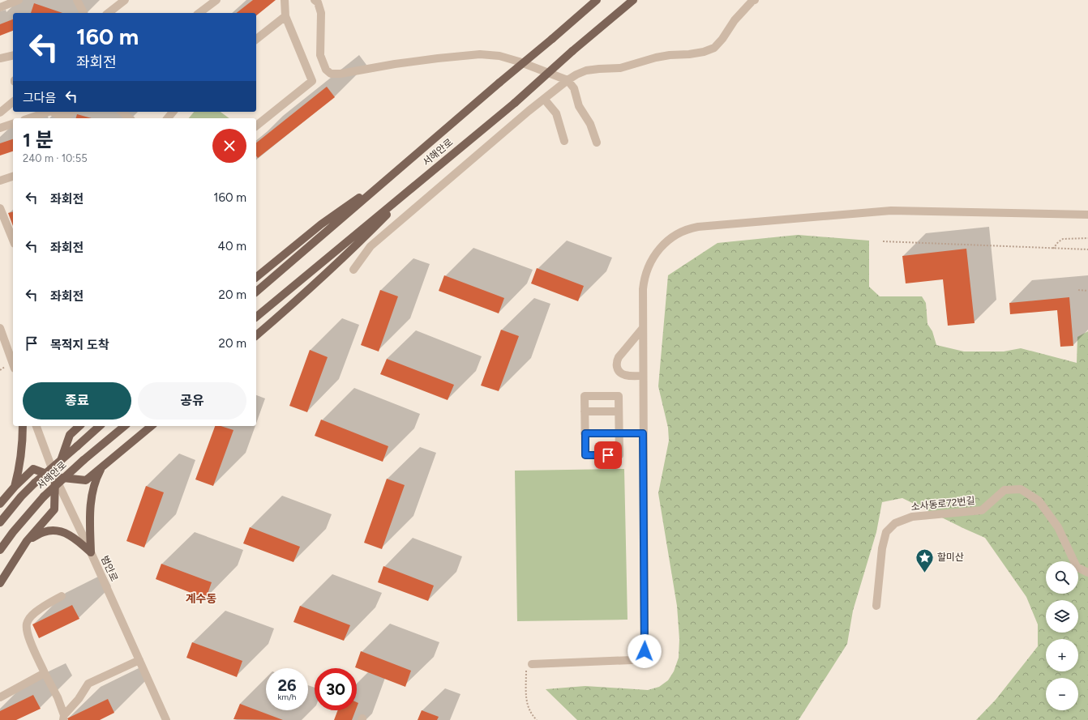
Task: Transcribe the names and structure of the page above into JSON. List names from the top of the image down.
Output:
{
  "streets": {
    "main road": ["서해안로"],
    "street": ["소사동로72번길", "범안로"]
  },
  "districts": ["계수동"],
  "places": {
    "place": ["할미산"]
  },
  "page": {
    "turn": ["160 m", "좌회전"],
    "then": "그다음",
    "heading": ["1 분", "240 m · 10:55"],
    "list": [
      {
        "name": "좌회전",
        "value": "160 m"
      },
      {
        "name": "좌회전",
        "value": "40 m"
      },
      {
        "name": "좌회전",
        "value": "20 m"
      },
      {
        "name": "목적지 도착",
        "value": "20 m"
      }
    ],
    "buttons": ["종료", "공유"],
    "map_buttons": ["+", "−"],
    "speed": "26 km/h",
    "limit": "30"
  }
}
